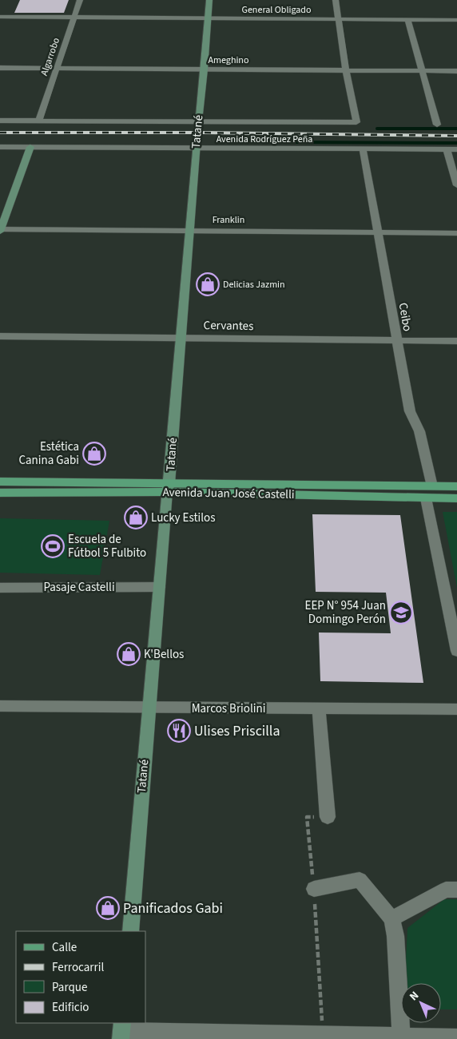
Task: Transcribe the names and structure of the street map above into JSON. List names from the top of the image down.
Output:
{
  "streets": {
    "main road": ["Avenida Juan José Castelli"],
    "street": [
      "General Obligado",
      "Algarrobo",
      "Ameghino",
      "Tatané",
      "Avenida Rodríguez Peña",
      "Franklin",
      "Ceibo",
      "Cervantes",
      "Pasaje Castelli",
      "Marcos Briolini"
    ]
  },
  "crossings": [
    ["General Obligado", "Algarrobo"],
    ["General Obligado", "Tatané"],
    ["Algarrobo", "Ameghino"],
    ["Algarrobo", "Avenida Rodríguez Peña"],
    ["Ameghino", "Tatané"],
    ["Ameghino", "Avenida Rodríguez Peña"],
    ["Tatané", "Avenida Rodríguez Peña"],
    ["Tatané", "Franklin"],
    ["Tatané", "Cervantes"],
    ["Tatané", "Avenida Juan José Castelli"],
    ["Tatané", "Pasaje Castelli"],
    ["Tatané", "Marcos Briolini"],
    ["Avenida Rodríguez Peña", "Ceibo"],
    ["Franklin", "Ceibo"],
    ["Ceibo", "Cervantes"],
    ["Ceibo", "Avenida Juan José Castelli"]
  ],
  "places": {
    "shop": [
      "Delicias Jazmin",
      "Estética Canina Gabi",
      "Lucky Estilos",
      "K'Bellos",
      "Panificados Gabi"
    ],
    "sports": ["Escuela de Fútbol 5 Fulbito"],
    "school or university": ["EEP N° 954 Juan Domingo Perón"],
    "restaurant": ["Ulises Priscilla"]
  },
  "legend": [
    "Calle",
    "Ferrocarril",
    "Parque",
    "Edificio"
  ],
  "north": "top left"
}
